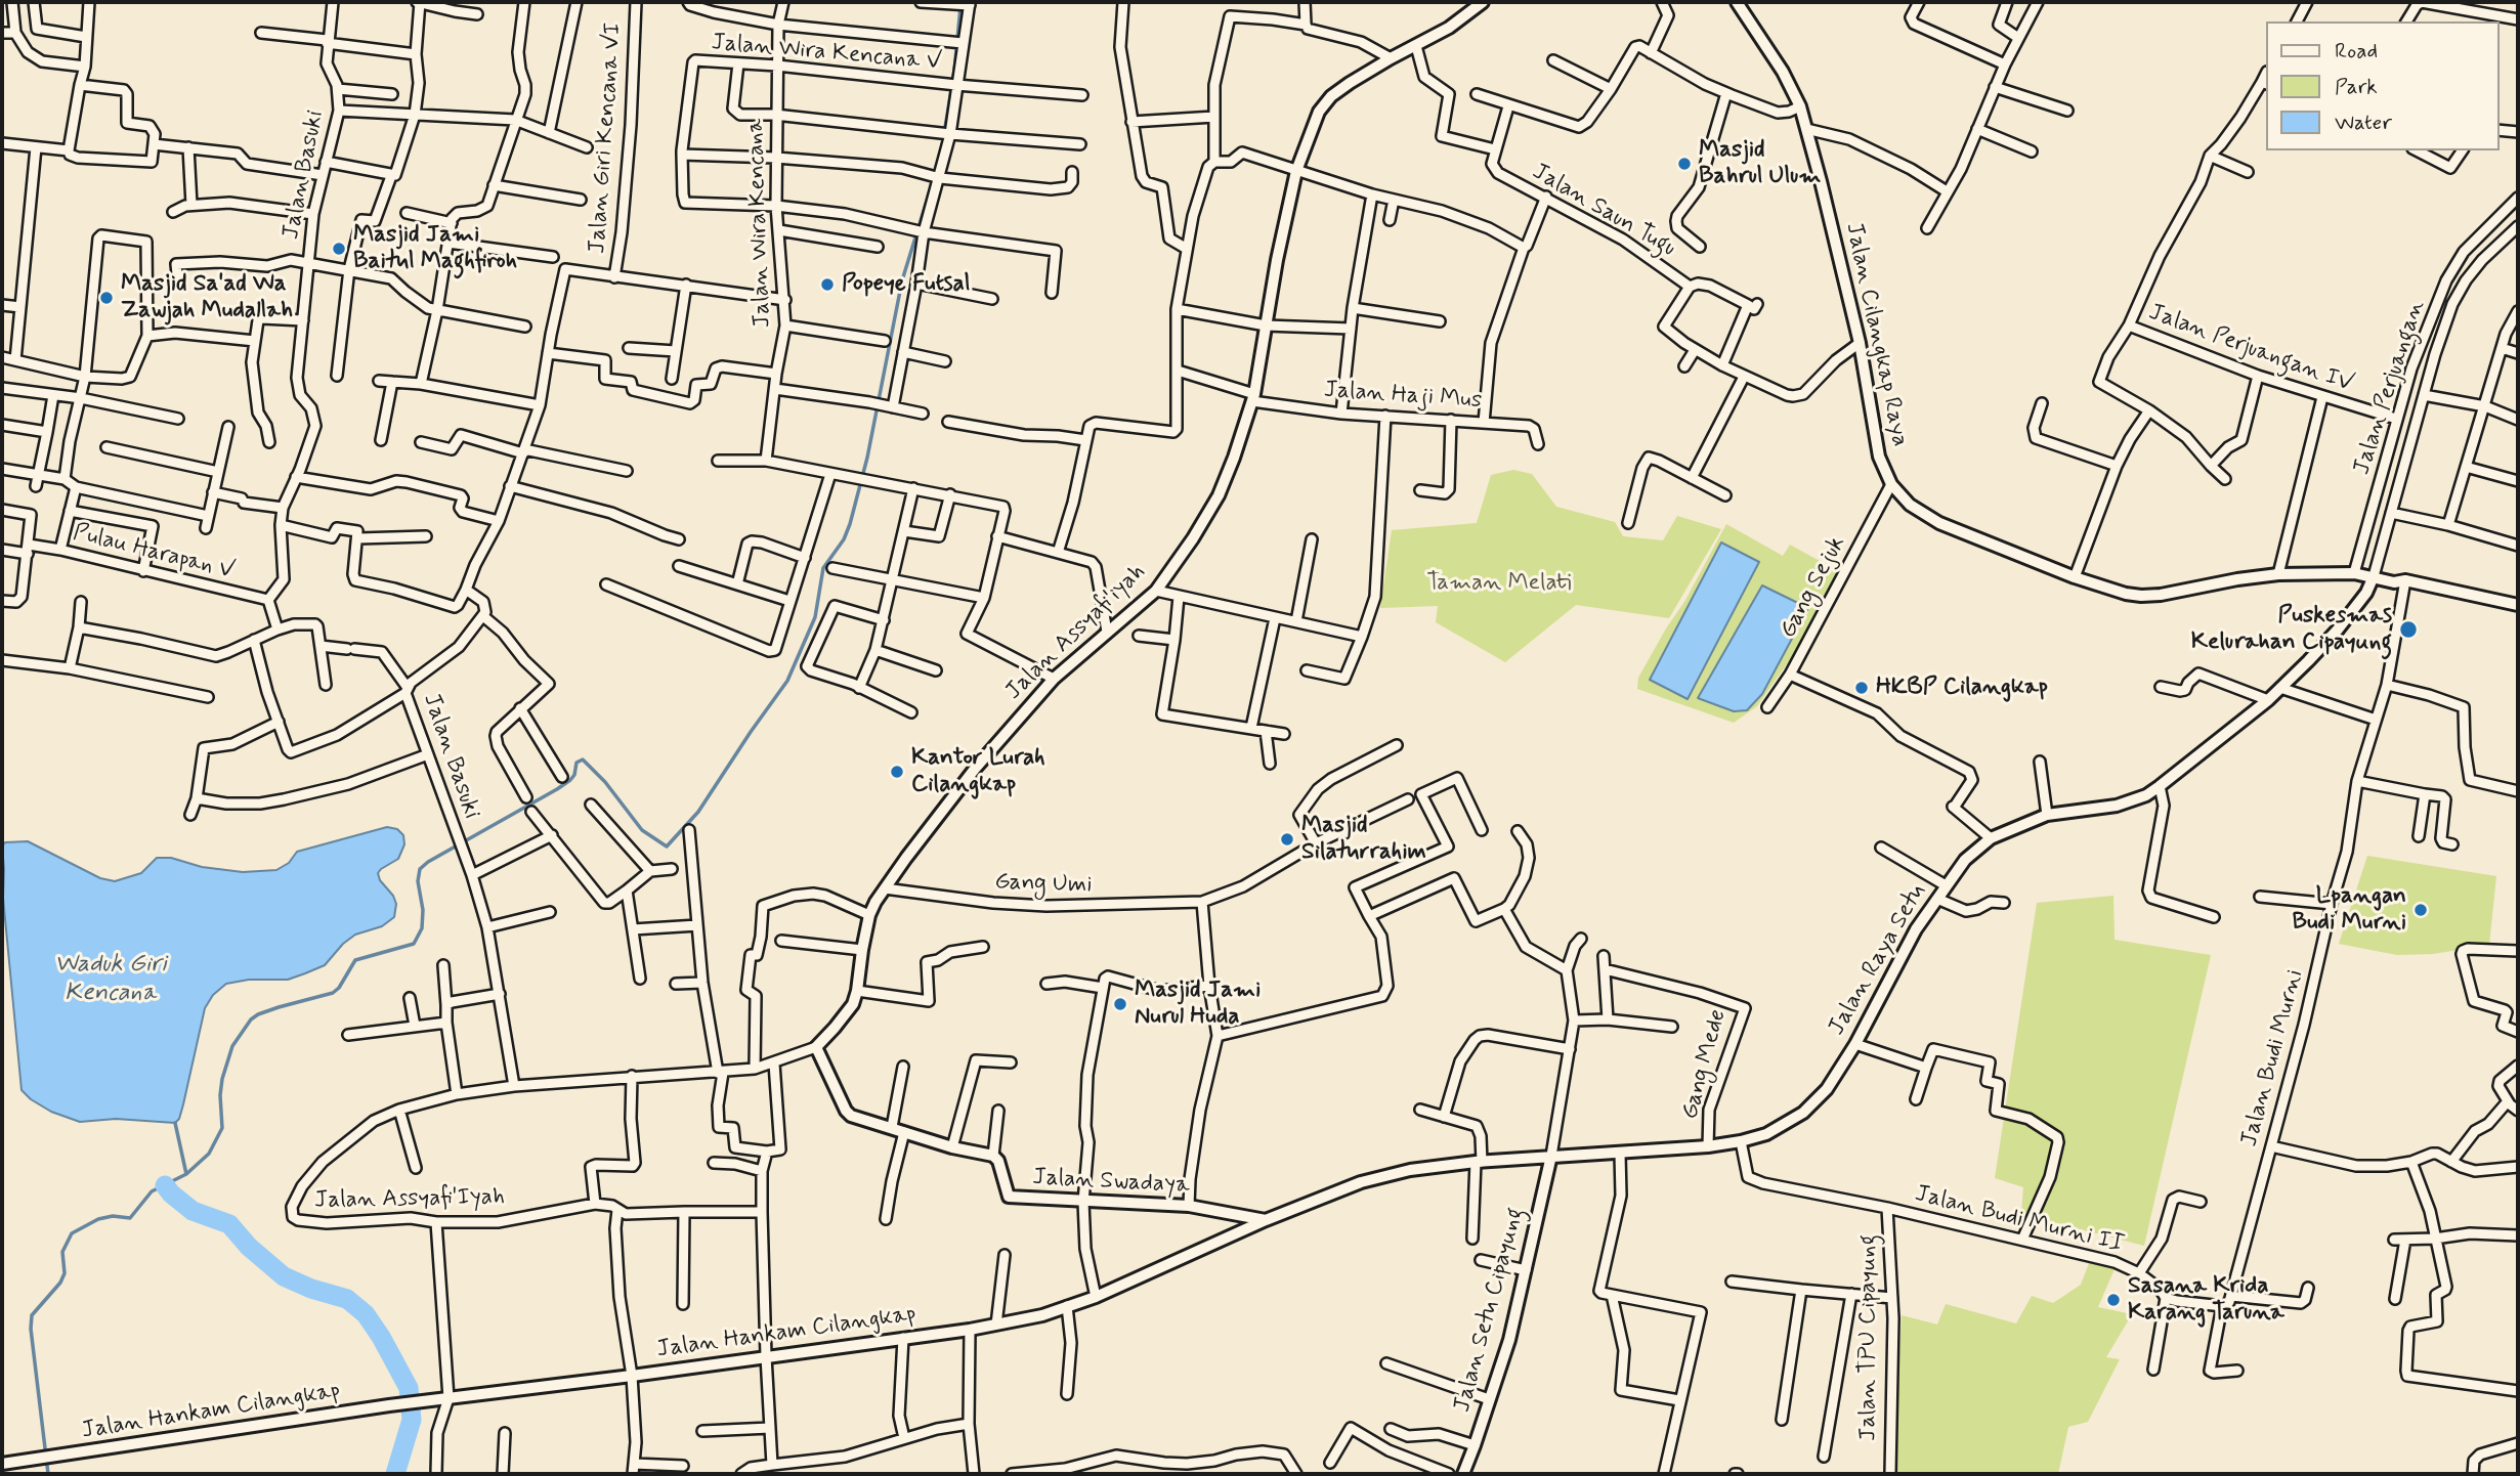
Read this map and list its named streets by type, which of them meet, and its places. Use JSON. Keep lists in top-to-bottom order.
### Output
{
  "streets": {
    "street": [
      "Jalan Wira Kencana V",
      "Jalan Giri Kencana VI",
      "Jalan Basuki",
      "Jalan Saun Tugu",
      "Jalan Wira Kencana",
      "Jalan Cilangkap Raya",
      "Jalan Perjuangan IV",
      "Jalan Perjuangan",
      "Jalan Haji Mus",
      "Pulau Harapan V",
      "Gang Sejuk",
      "Jalan Assyafi'iyah",
      "Gang Umi",
      "Jalan Raya Setu",
      "Jalan Budi Murni",
      "Gang Mede",
      "Jalan Swadaya",
      "Jalan Assyafi'Iyah",
      "Jalan Budi Murni II",
      "Jalan Setu Cipayung",
      "Jalan Hankam Cilangkap",
      "Jalan TPU Cipayung"
    ]
  },
  "crossings": [
    ["Jalan Wira Kencana V", "Jalan Wira Kencana"],
    ["Jalan Basuki", "Jalan Assyafi'Iyah"],
    ["Jalan Saun Tugu", "Jalan Cilangkap Raya"],
    ["Jalan Cilangkap Raya", "Jalan Perjuangan"],
    ["Jalan Cilangkap Raya", "Gang Sejuk"],
    ["Jalan Cilangkap Raya", "Jalan Raya Setu"],
    ["Jalan Cilangkap Raya", "Jalan Budi Murni"],
    ["Jalan Perjuangan IV", "Jalan Perjuangan"],
    ["Jalan Haji Mus", "Jalan Assyafi'iyah"],
    ["Jalan Assyafi'iyah", "Gang Umi"],
    ["Jalan Assyafi'iyah", "Jalan Assyafi'Iyah"],
    ["Jalan Raya Setu", "Gang Mede"],
    ["Jalan Raya Setu", "Jalan Setu Cipayung"],
    ["Jalan Raya Setu", "Jalan Hankam Cilangkap"],
    ["Jalan Raya Setu", "Jalan TPU Cipayung"],
    ["Jalan Swadaya", "Jalan Hankam Cilangkap"],
    ["Jalan Budi Murni II", "Jalan TPU Cipayung"],
    ["Jalan Setu Cipayung", "Jalan Hankam Cilangkap"]
  ],
  "water": ["Waduk Giri Kencana"],
  "parks": ["Taman Melati"],
  "places": [
    "Masjid Bahrul Ulum",
    "Masjid Jami Baitul Maghfiroh",
    "Popeye Futsal",
    "Masjid Sa'ad Wa Zawjah Mudallah",
    "Puskesmas Kelurahan Cipayung",
    "HKBP Cilangkap",
    "Kantor Lurah Cilangkap",
    "Masjid Silaturrahim",
    "Lpangan Budi Murni",
    "Masjid Jami Nurul Huda",
    "Sasana Krida Karang Taruna"
  ],
  "legend": ["Road", "Park", "Water"]
}
